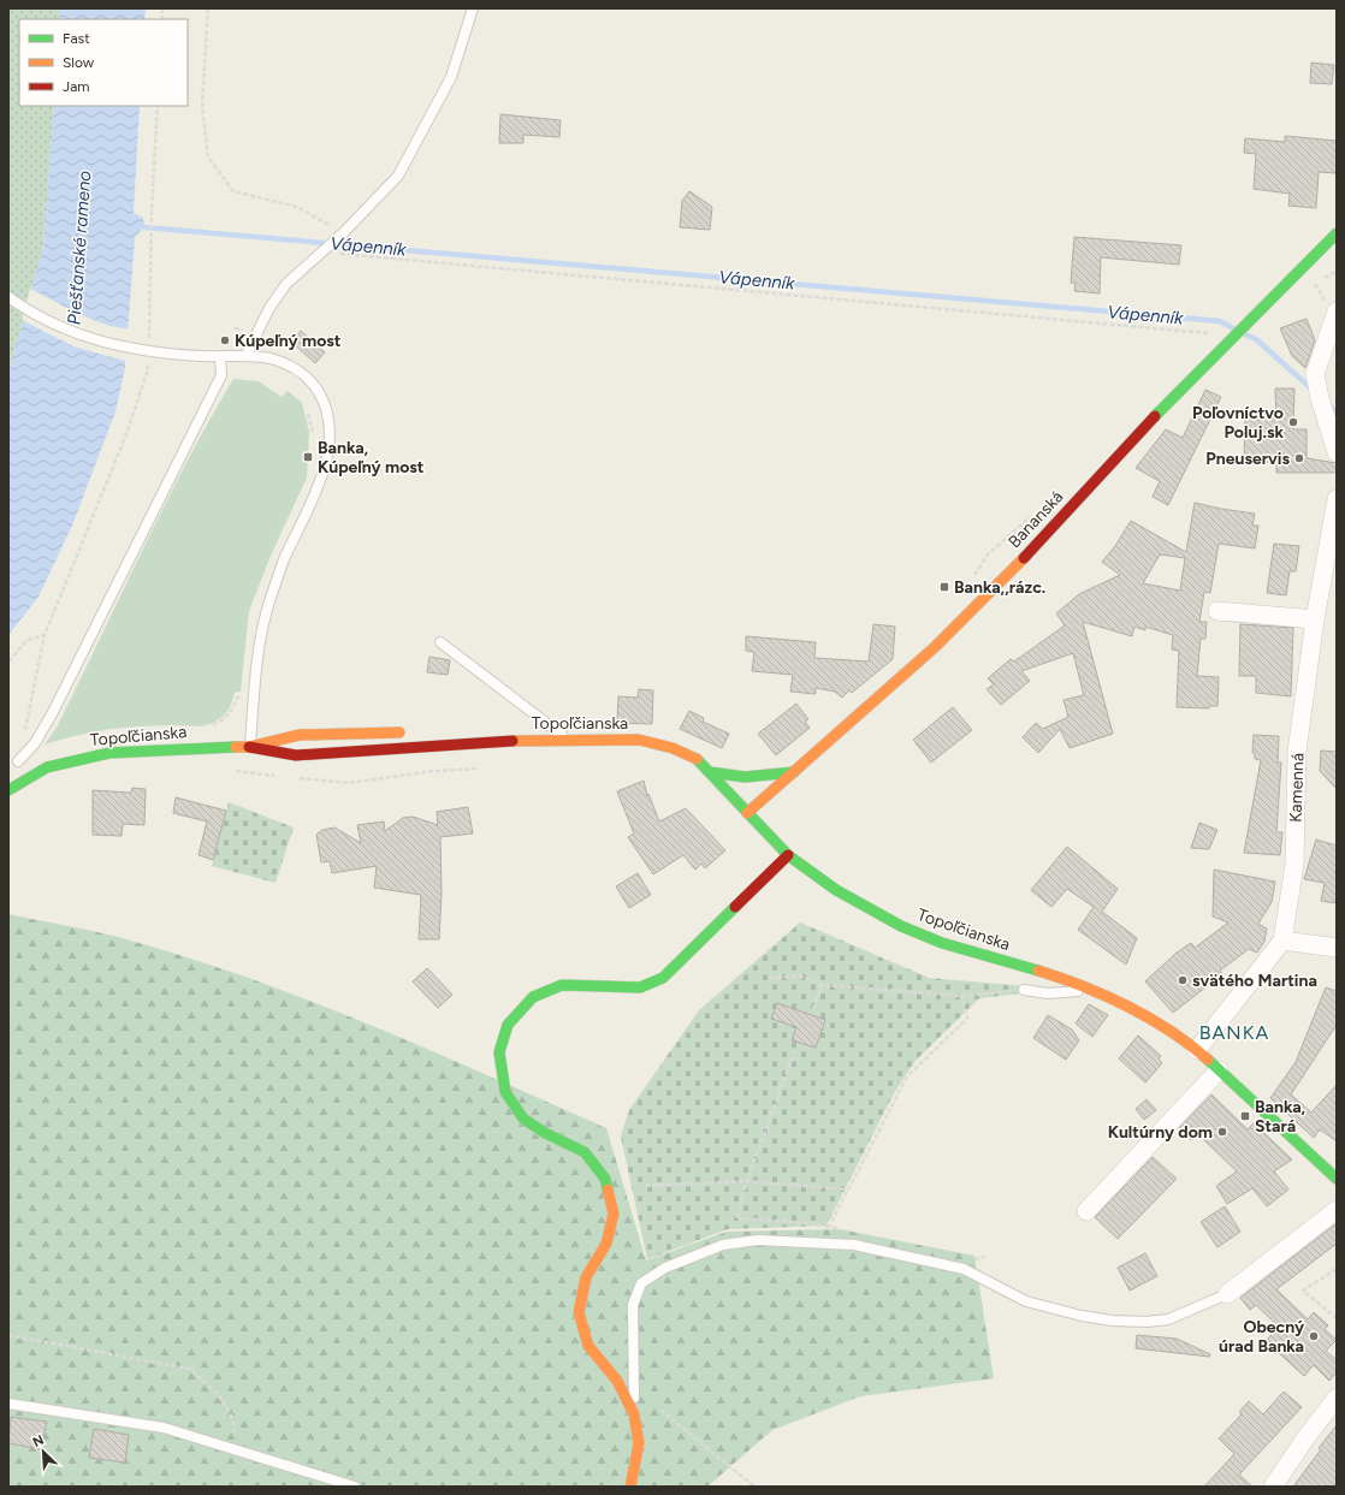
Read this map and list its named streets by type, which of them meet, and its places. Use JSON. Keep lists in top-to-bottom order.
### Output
{
  "streets": {
    "main road": ["Bananská", "Topoľčianska"],
    "street": ["Kamenná"]
  },
  "crossings": [
    ["Bananská", "Topoľčianska"],
    ["Topoľčianska", "Kamenná"]
  ],
  "districts": ["BANKA"],
  "water": ["Vápenník", "Piešťanské rameno"],
  "places": {
    "other": [
      "Kúpeľný most",
      "Poľovníctvo Poluj.sk",
      "Pneuservis",
      "svätého Martina",
      "Kultúrny dom",
      "Obecný úrad Banka"
    ],
    "transit": ["Banka, Kúpeľný most", "Banka,,rázc.", "Banka, Stará"]
  },
  "legend": ["Fast", "Slow", "Jam"],
  "north": "top left"
}
